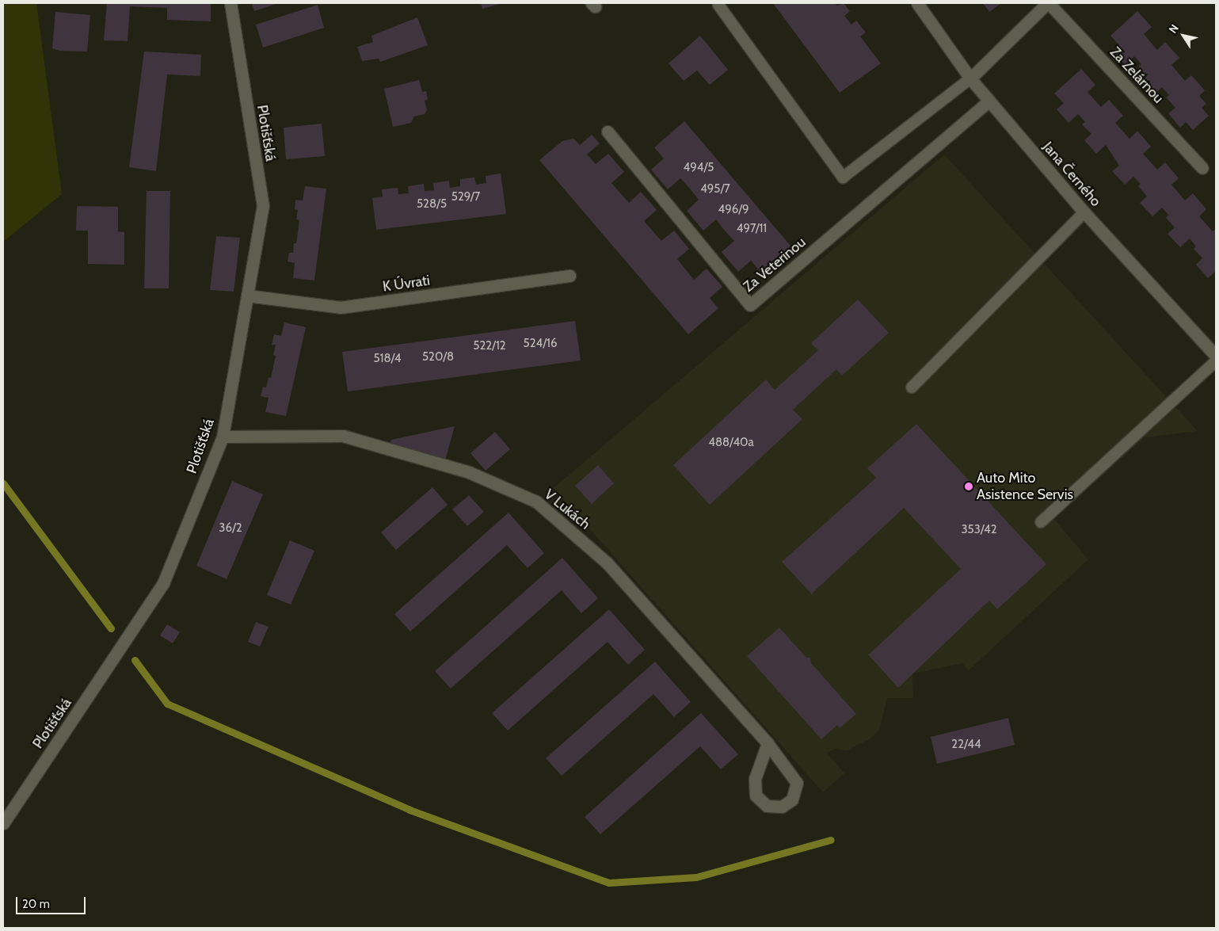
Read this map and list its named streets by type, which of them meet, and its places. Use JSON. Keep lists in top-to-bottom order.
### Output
{
  "streets": {
    "street": [
      "Za Zelárnou",
      "Plotišťská",
      "Jana Černého",
      "Za Veterinou",
      "K Úvrati",
      "V Lukách"
    ]
  },
  "crossings": [
    ["Za Zelárnou", "Jana Černého"],
    ["Plotišťská", "K Úvrati"],
    ["Plotišťská", "V Lukách"],
    ["Jana Černého", "Za Veterinou"]
  ],
  "places": ["Auto Mito Asistence Servis"],
  "house_numbers": [
    "494/5",
    "495/7",
    "529/7",
    "528/5",
    "496/9",
    "497/11",
    "524/16",
    "522/12",
    "520/8",
    "518/4",
    "488/40a",
    "36/2",
    "353/42",
    "22/44"
  ],
  "scale_bar": "20 m",
  "north": "top left"
}
